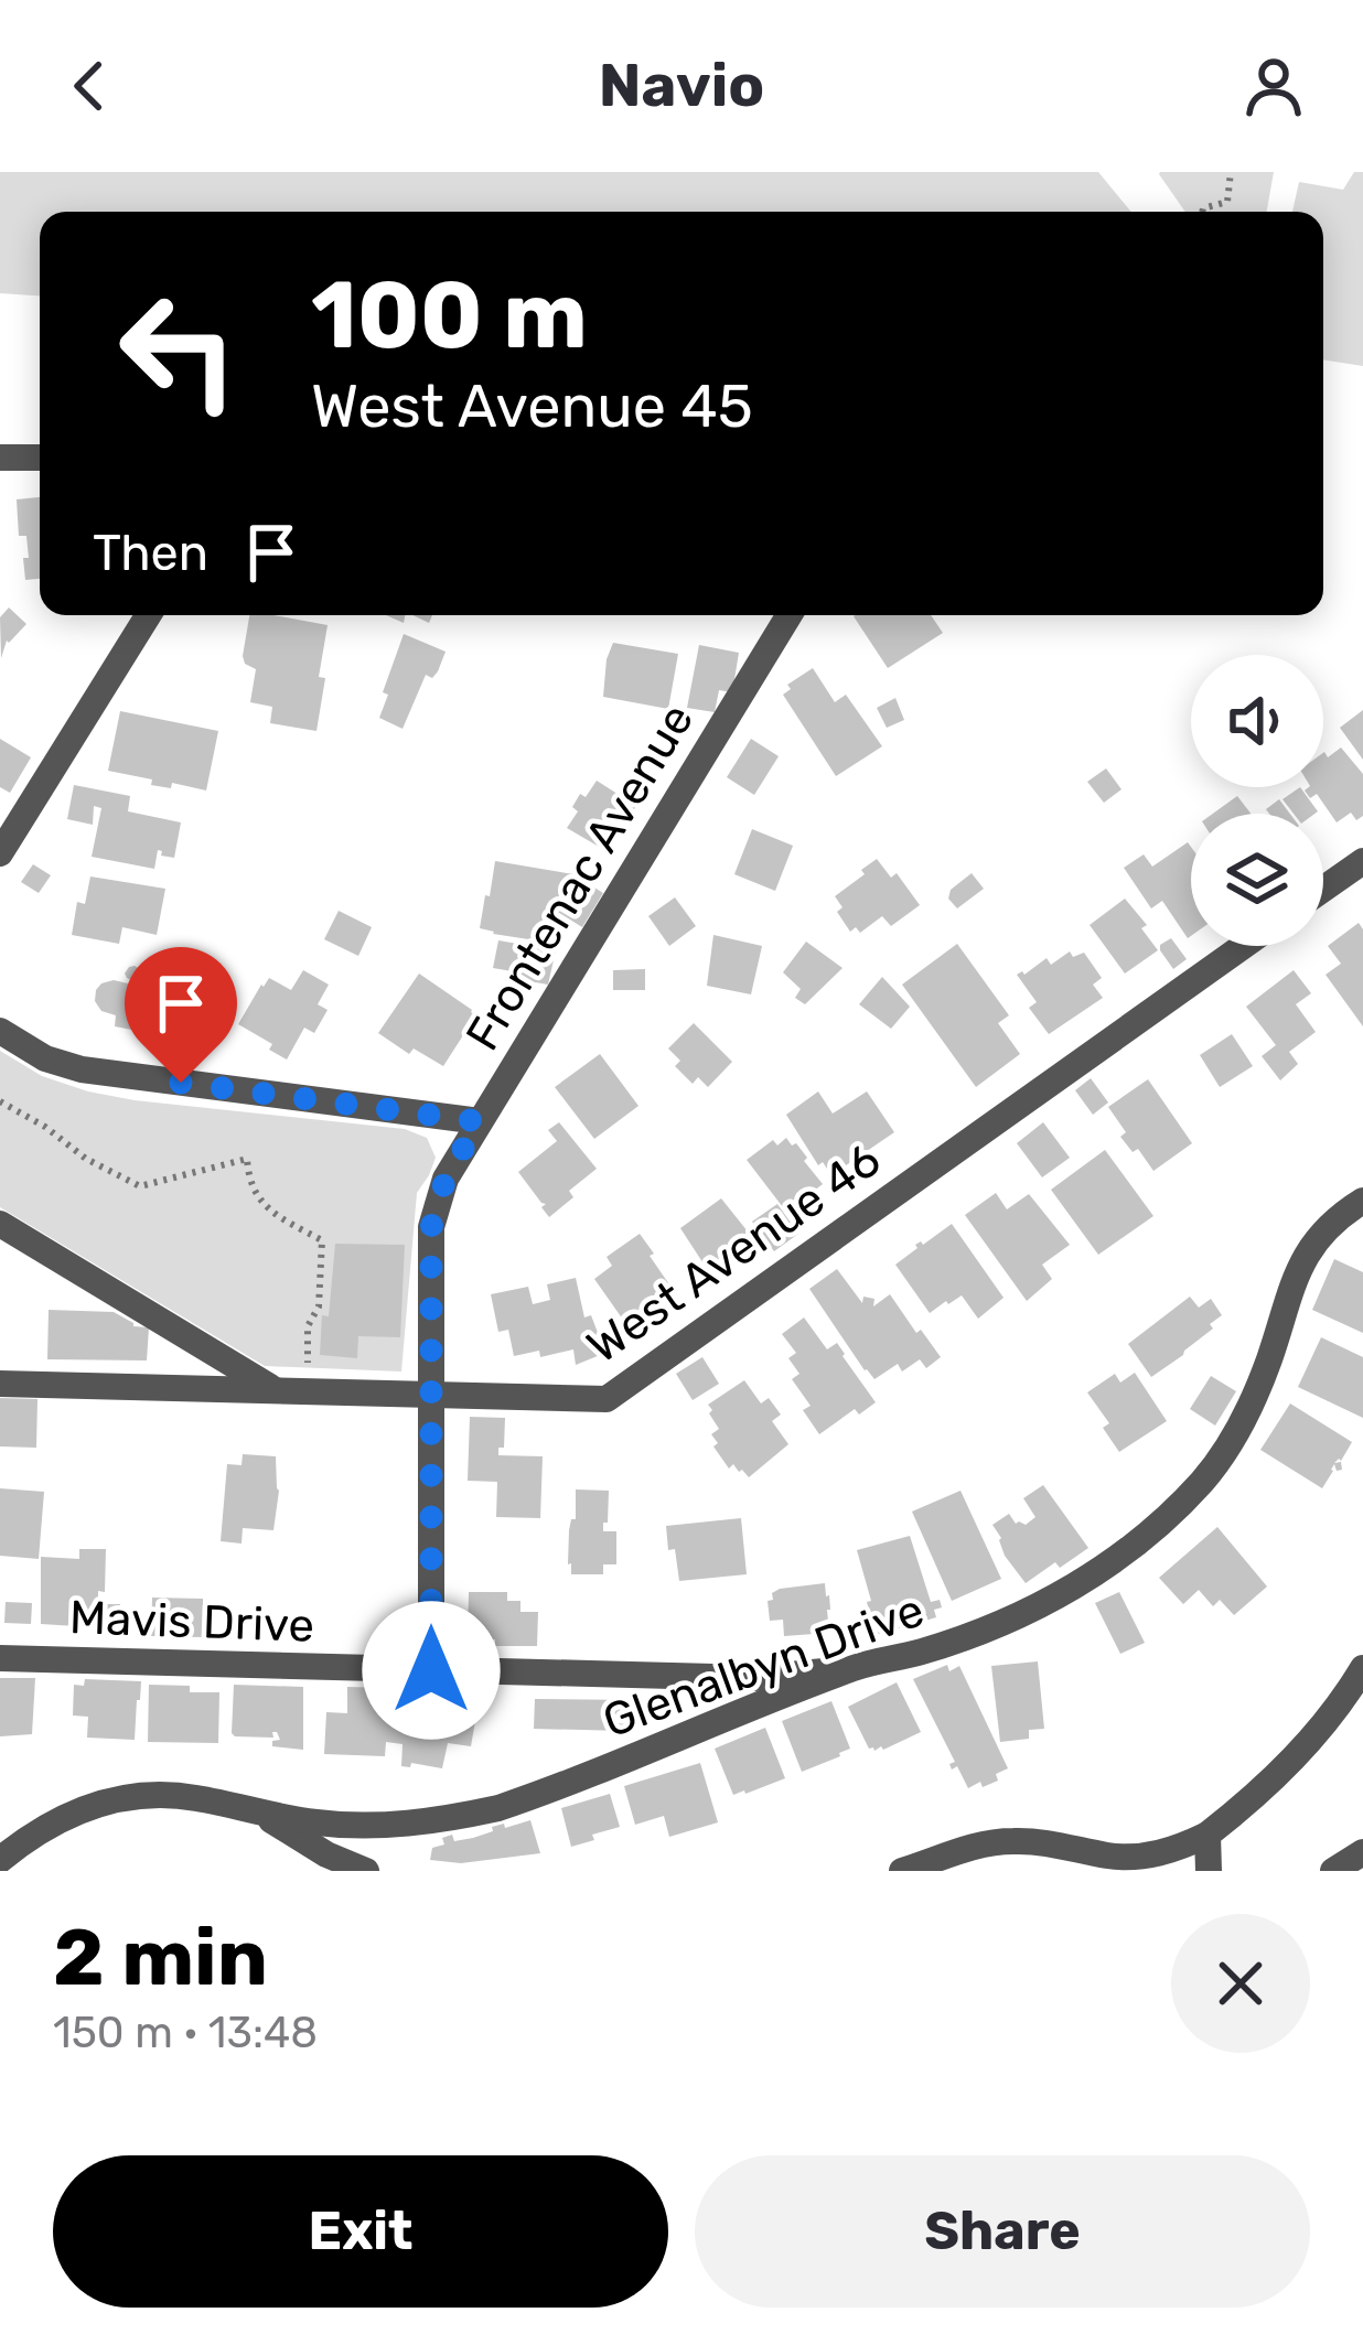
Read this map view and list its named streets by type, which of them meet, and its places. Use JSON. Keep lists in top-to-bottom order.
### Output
{
  "streets": {
    "street": [
      "Frontenac Avenue",
      "West Avenue 46",
      "Mavis Drive",
      "Glenalbyn Drive"
    ]
  },
  "crossings": [
    ["Frontenac Avenue", "West Avenue 46"],
    ["Frontenac Avenue", "Mavis Drive"],
    ["Mavis Drive", "Glenalbyn Drive"]
  ],
  "page": {
    "header": "Navio",
    "turn": ["100 m", "West Avenue 45"],
    "then": "Then",
    "heading": ["2 min", "150 m · 13:48"],
    "buttons": ["Exit", "Share"]
  }
}
